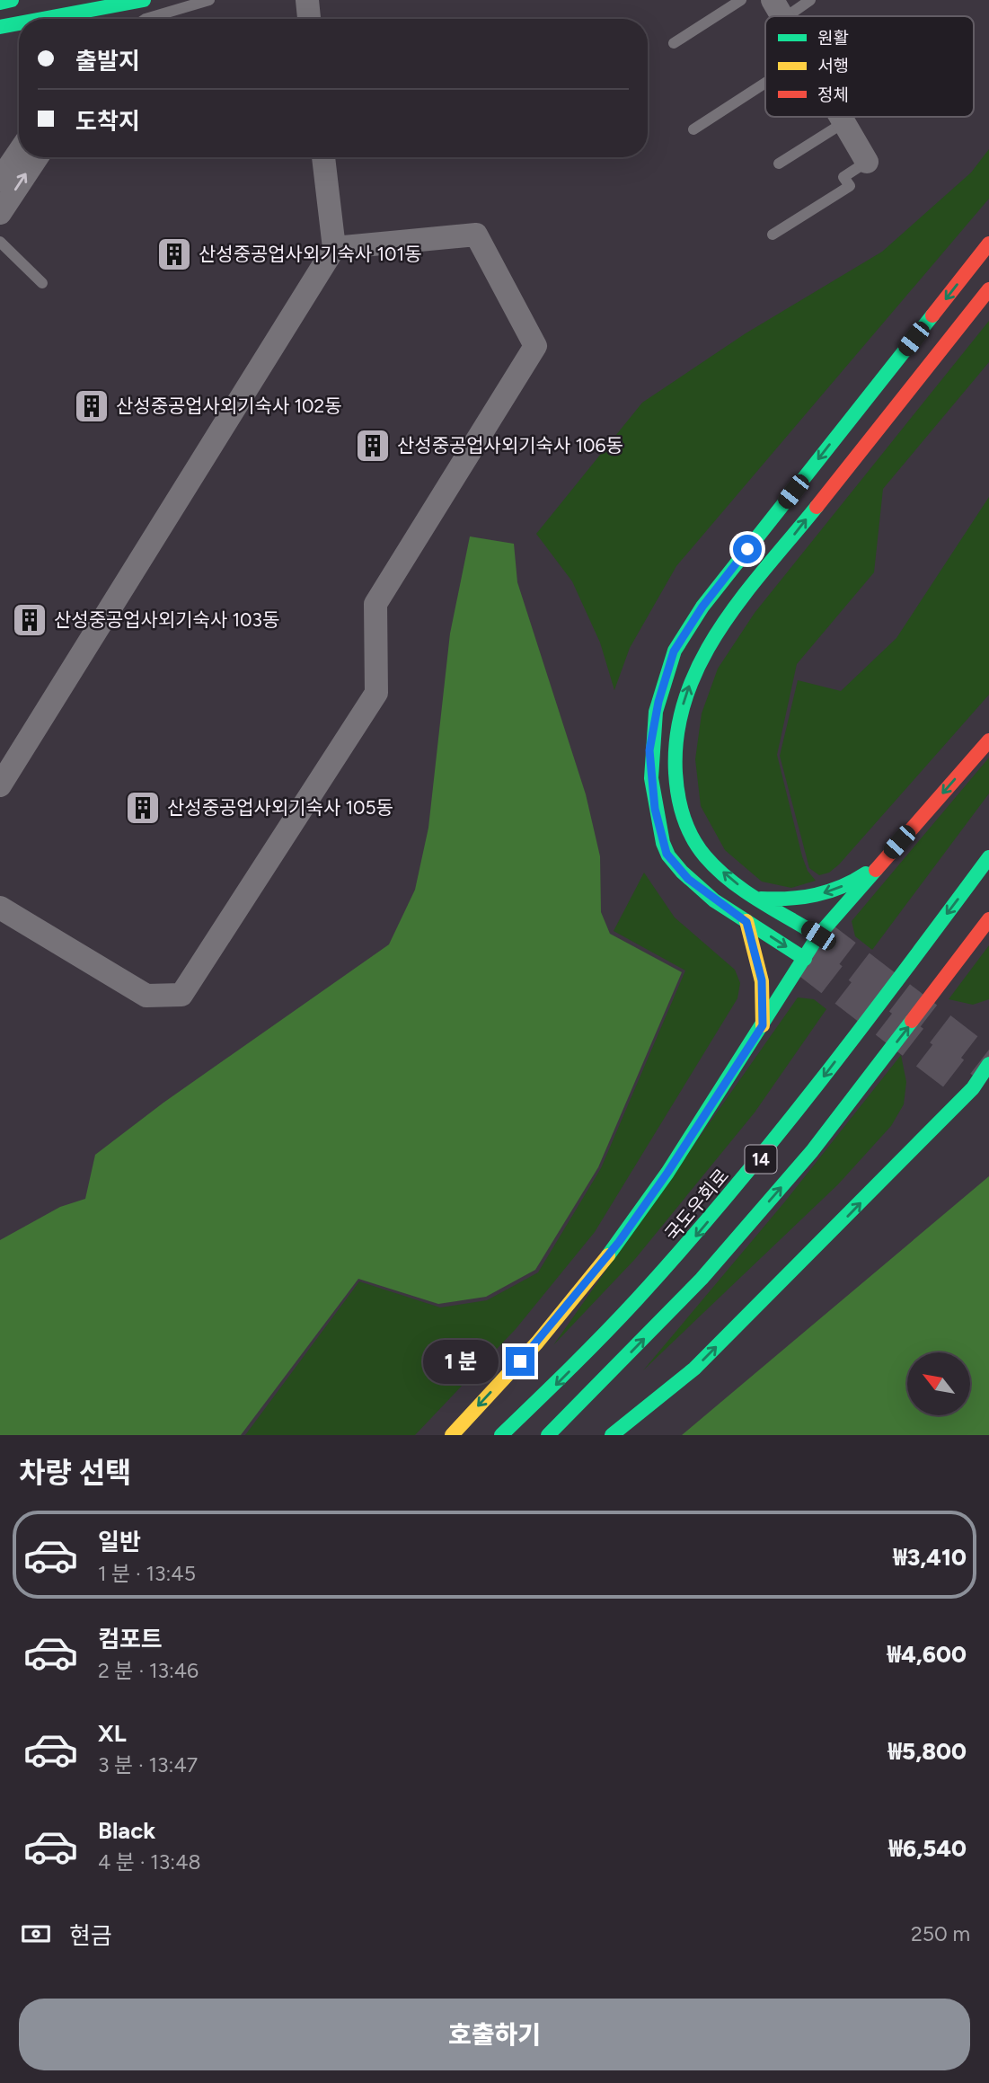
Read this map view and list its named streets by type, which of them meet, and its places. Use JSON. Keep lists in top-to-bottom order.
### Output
{
  "streets": {
    "main road": ["14", "국도우회로"]
  },
  "places": {
    "building": [
      "산성중공업사외기숙사 101동",
      "산성중공업사외기숙사 102동",
      "산성중공업사외기숙사 106동",
      "산성중공업사외기숙사 103동",
      "산성중공업사외기숙사 105동"
    ]
  },
  "legend": ["원활", "서행", "정체"],
  "north": "top left",
  "page": {
    "banner": ["출발지", "도착지"],
    "bubble": "1 분",
    "heading": "차량 선택",
    "list": [
      {
        "name": "일반",
        "note": "1 분 · 13:45",
        "value": "₩3,410"
      },
      {
        "name": "컴포트",
        "note": "2 분 · 13:46",
        "value": "₩4,600"
      },
      {
        "name": "XL",
        "note": "3 분 · 13:47",
        "value": "₩5,800"
      },
      {
        "name": "Black",
        "note": "4 분 · 13:48",
        "value": "₩6,540"
      }
    ],
    "pay": ["현금", "250 m"],
    "buttons": "호출하기"
  }
}
